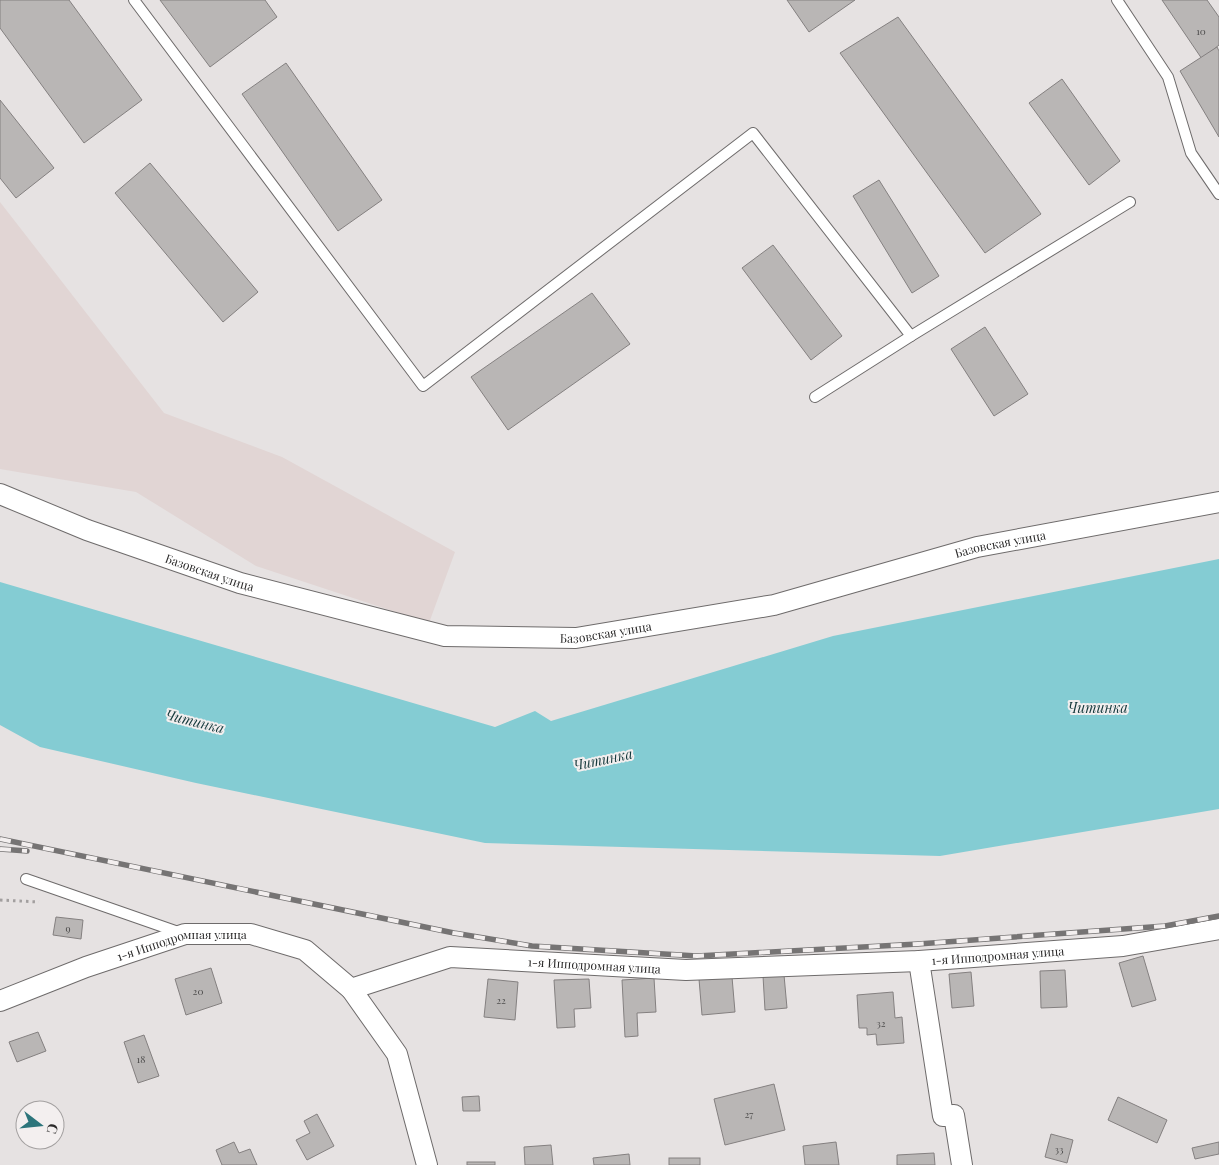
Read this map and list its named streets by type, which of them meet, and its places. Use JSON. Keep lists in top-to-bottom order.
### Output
{
  "streets": {
    "street": ["Базовская улица", "1-я Ипподромная улица"]
  },
  "water": ["Читинка"],
  "house_numbers": [
    "10",
    "9",
    "20",
    "22",
    "32",
    "18",
    "27",
    "33"
  ],
  "north": "right"
}
